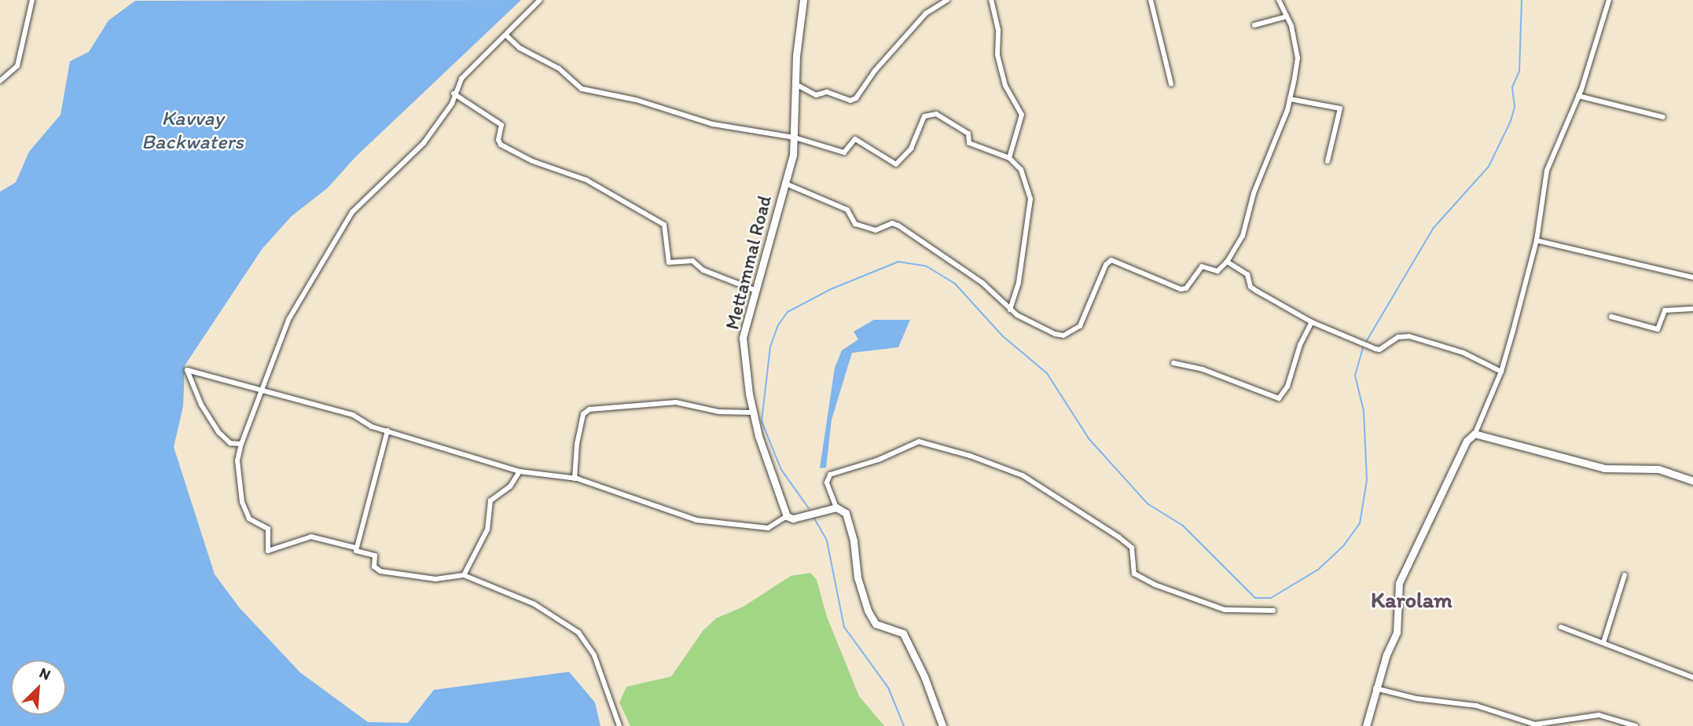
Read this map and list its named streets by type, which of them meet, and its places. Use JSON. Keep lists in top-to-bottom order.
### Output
{
  "streets": {
    "main road": ["Mettammal Road"]
  },
  "districts": ["Karolam"],
  "water": ["Kavvay Backwaters"],
  "north": "top right"
}
